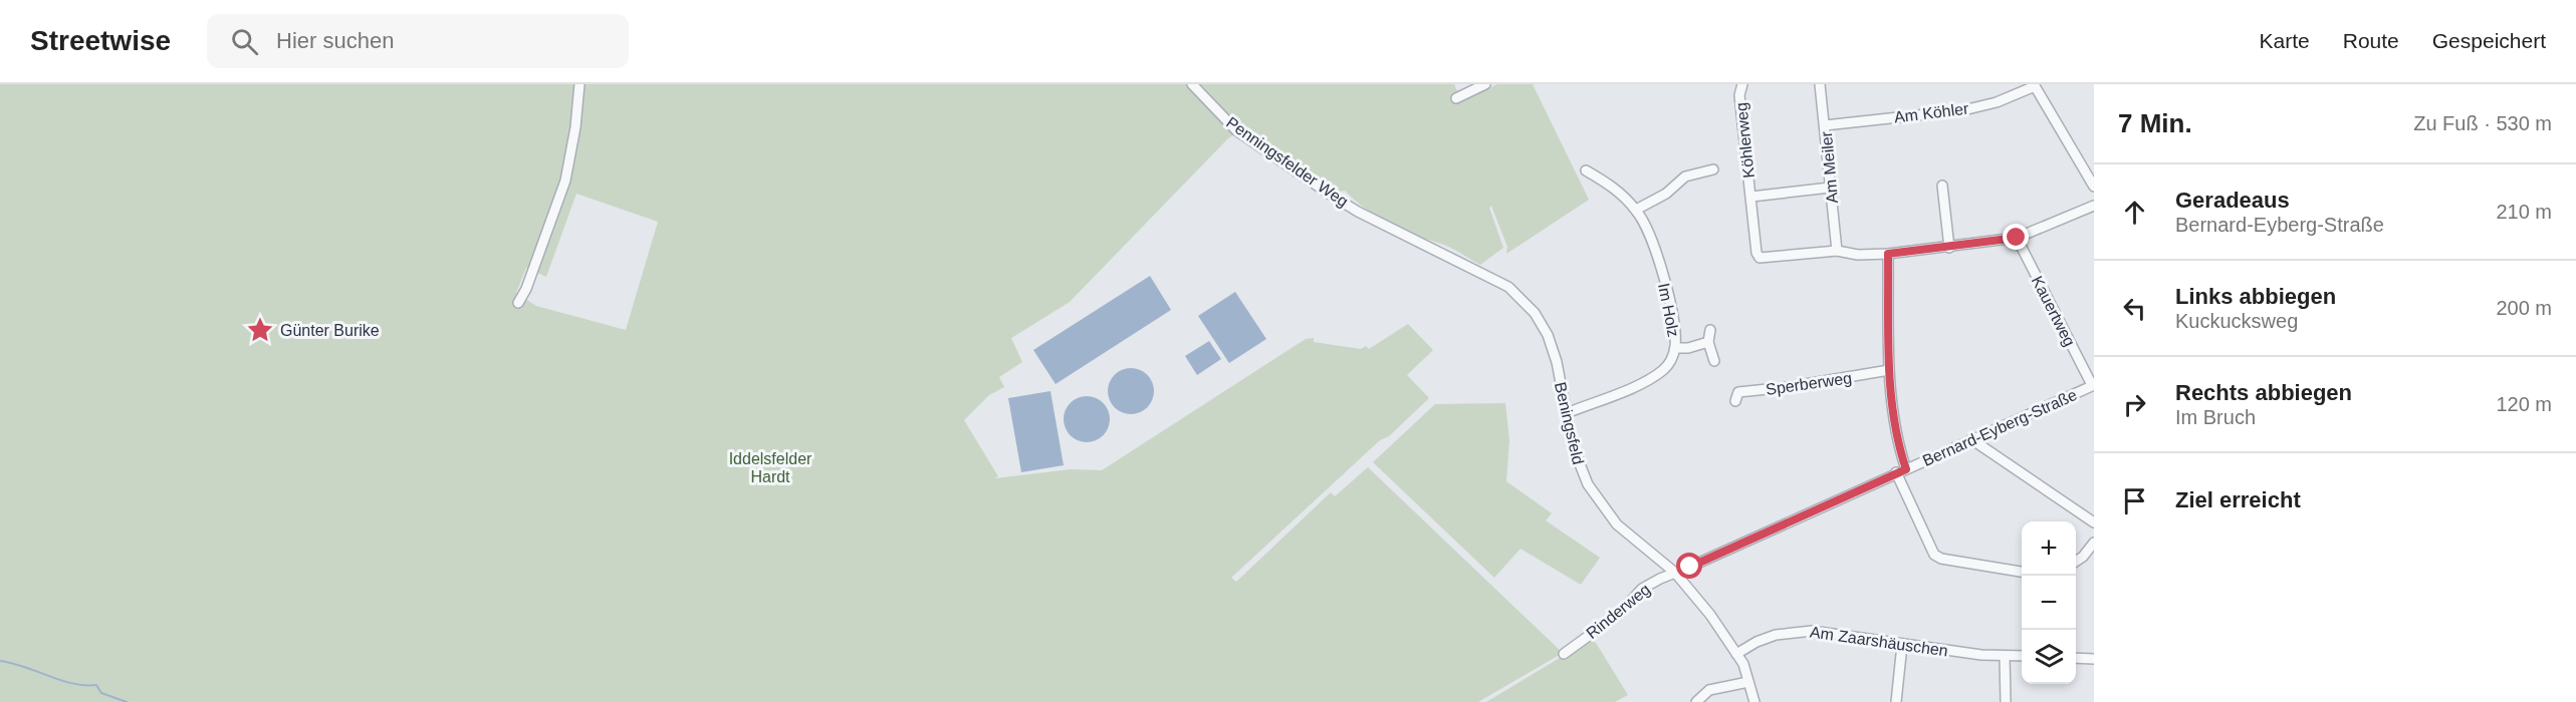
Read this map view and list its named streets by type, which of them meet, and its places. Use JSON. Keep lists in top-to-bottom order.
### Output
{
  "streets": {
    "street": [
      "Am Köhler",
      "Köhlerweg",
      "Penningsfelder Weg",
      "Am Meiler",
      "Im Holz",
      "Kauertweg",
      "Sperberweg",
      "Beningsfeld",
      "Bernard-Eyberg-Straße",
      "Rinderweg",
      "Am Zaarshäuschen"
    ]
  },
  "crossings": [
    ["Am Köhler", "Am Meiler"],
    ["Köhlerweg", "Am Meiler"],
    ["Penningsfelder Weg", "Beningsfeld"],
    ["Im Holz", "Beningsfeld"],
    ["Kauertweg", "Bernard-Eyberg-Straße"],
    ["Beningsfeld", "Bernard-Eyberg-Straße"],
    ["Beningsfeld", "Rinderweg"],
    ["Beningsfeld", "Am Zaarshäuschen"],
    ["Bernard-Eyberg-Straße", "Rinderweg"]
  ],
  "parks": ["Iddelsfelder Hardt"],
  "places": {
    "place": ["Günter Burike"]
  },
  "page": {
    "header": "Streetwise",
    "search": "Hier suchen",
    "nav": ["Karte", "Route", "Gespeichert"],
    "heading": ["7 Min.", "Zu Fuß · 530 m"],
    "list": [
      ["Geradeaus", "Bernard-Eyberg-Straße", "210 m"],
      ["Links abbiegen", "Kuckucksweg", "200 m"],
      ["Rechts abbiegen", "Im Bruch", "120 m"],
      "Ziel erreicht"
    ],
    "map_buttons": ["+", "−"]
  }
}
